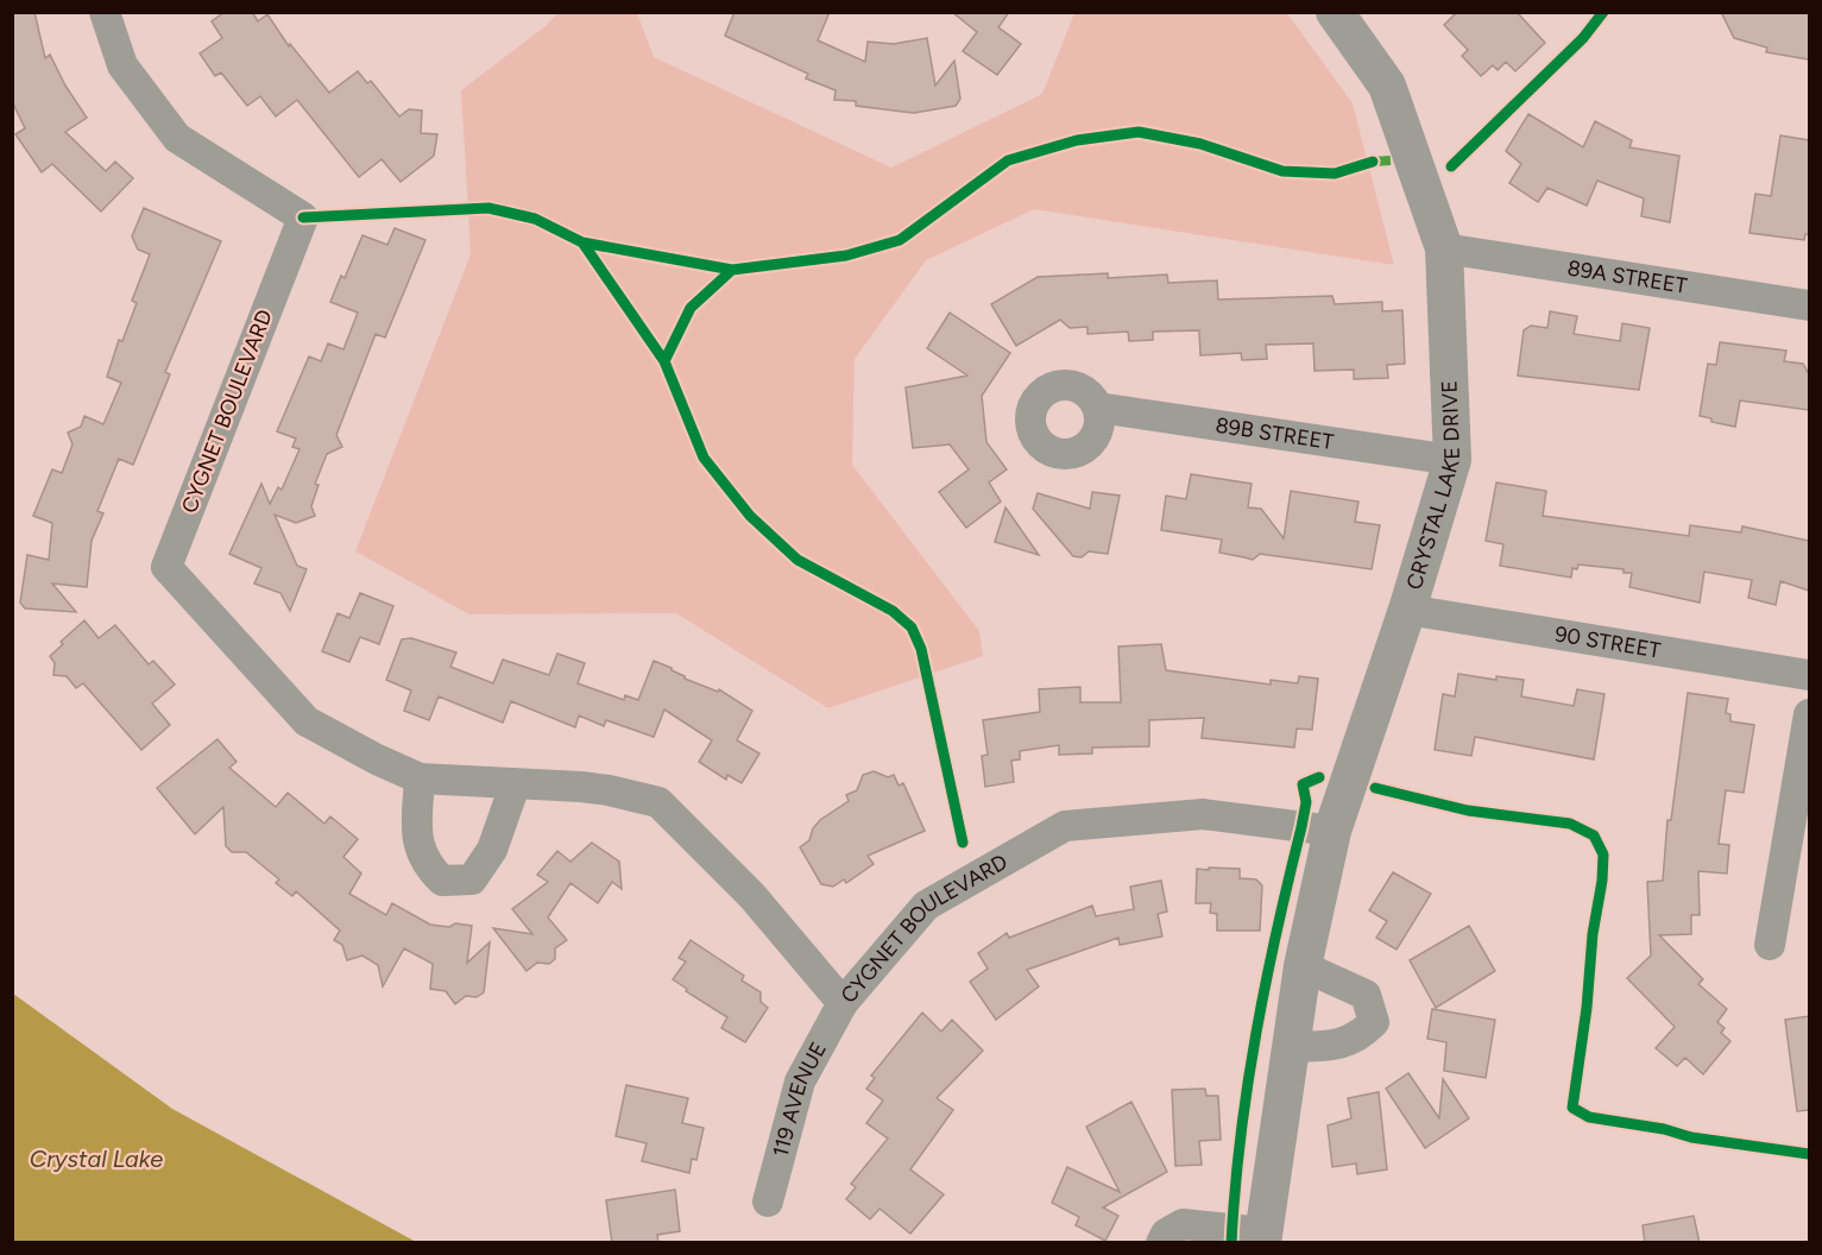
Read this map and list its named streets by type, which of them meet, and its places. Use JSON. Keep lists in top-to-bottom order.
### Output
{
  "streets": {
    "street": [
      "89A STREET",
      "CYGNET BOULEVARD",
      "89B STREET",
      "CRYSTAL LAKE DRIVE",
      "90 STREET",
      "119 AVENUE"
    ]
  },
  "crossings": [
    ["89A STREET", "CRYSTAL LAKE DRIVE"],
    ["CYGNET BOULEVARD", "CRYSTAL LAKE DRIVE"],
    ["CYGNET BOULEVARD", "119 AVENUE"],
    ["89B STREET", "CRYSTAL LAKE DRIVE"],
    ["CRYSTAL LAKE DRIVE", "90 STREET"]
  ],
  "water": ["Crystal Lake"]
}
